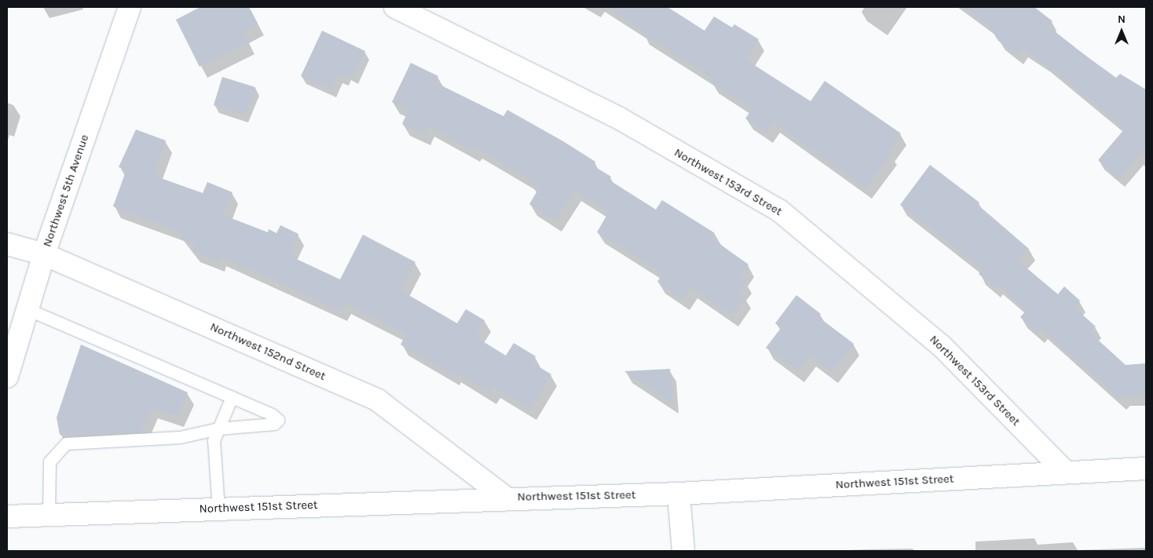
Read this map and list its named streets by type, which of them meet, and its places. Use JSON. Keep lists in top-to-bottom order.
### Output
{
  "streets": {
    "street": [
      "Northwest 153rd Street",
      "Northwest 5th Avenue",
      "Northwest 152nd Street",
      "Northwest 151st Street"
    ]
  },
  "crossings": [
    ["Northwest 153rd Street", "Northwest 151st Street"],
    ["Northwest 5th Avenue", "Northwest 152nd Street"],
    ["Northwest 152nd Street", "Northwest 151st Street"]
  ],
  "north": "top"
}
